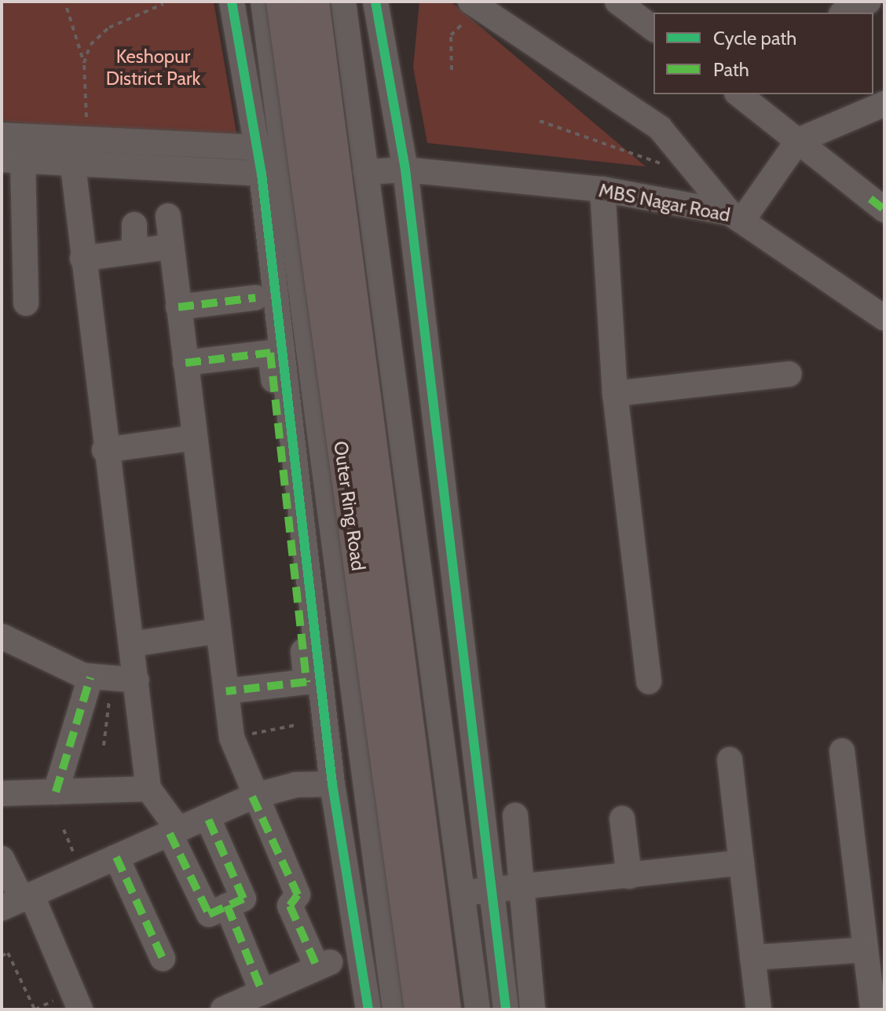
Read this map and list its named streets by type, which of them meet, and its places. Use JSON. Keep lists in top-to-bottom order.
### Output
{
  "streets": {
    "main road": ["Outer Ring Road"],
    "street": ["MBS Nagar Road"]
  },
  "parks": ["Keshopur District Park"],
  "legend": ["Cycle path", "Path"]
}
